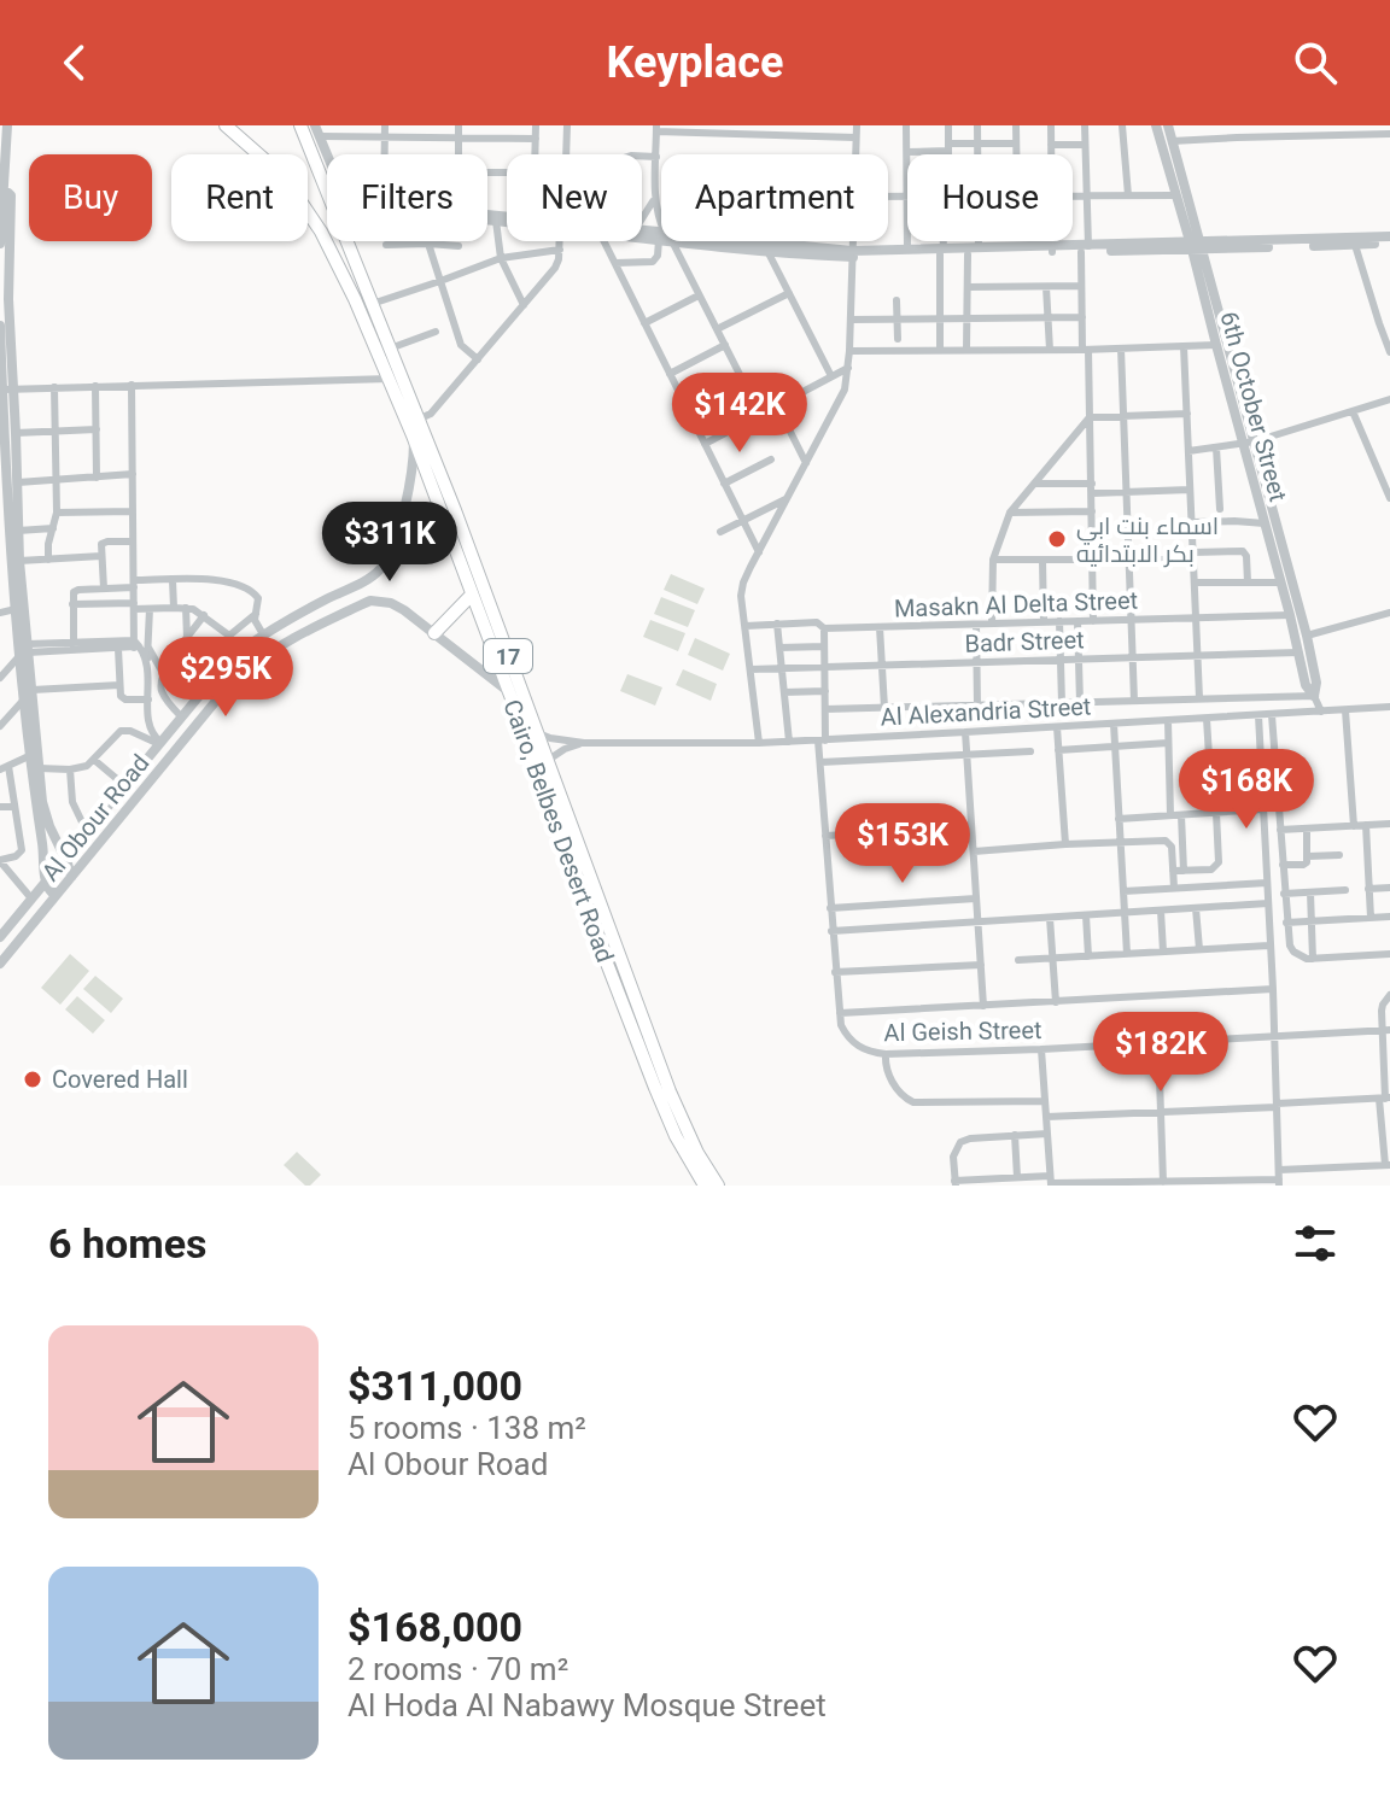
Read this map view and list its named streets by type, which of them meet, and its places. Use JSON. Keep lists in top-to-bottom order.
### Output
{
  "streets": {
    "highway": ["17", "Cairo, Belbes Desert Road"],
    "street": [
      "6th October Street",
      "Masakn Al Delta Street",
      "Badr Street",
      "Al Alexandria Street",
      "Al Obour Road",
      "Al Geish Street"
    ]
  },
  "crossings": [
    ["6th October Street", "Masakn Al Delta Street"],
    ["6th October Street", "Badr Street"],
    ["6th October Street", "Al Alexandria Street"],
    ["Masakn Al Delta Street", "Al Geish Street"],
    ["Badr Street", "Al Geish Street"],
    ["Al Alexandria Street", "Cairo, Belbes Desert Road"],
    ["Al Alexandria Street", "Al Geish Street"],
    ["Al Obour Road", "Cairo, Belbes Desert Road"]
  ],
  "places": ["اسماء بنت ابي بكر الابتدائيه", "Covered Hall"],
  "page": {
    "header": "Keyplace",
    "chip": [
      "Buy",
      "Rent",
      "Filters",
      "New",
      "Apartment",
      "House"
    ],
    "price": [
      "$142K",
      "$311K",
      "$295K",
      "$168K",
      "$153K",
      "$182K"
    ],
    "heading": "6 homes",
    "list": [
      {
        "name": "$311,000",
        "note": "5 rooms · 138 m² · Al Obour Road"
      },
      {
        "name": "$168,000",
        "note": "2 rooms · 70 m² · Al Hoda Al Nabawy Mosque Street"
      }
    ]
  }
}
